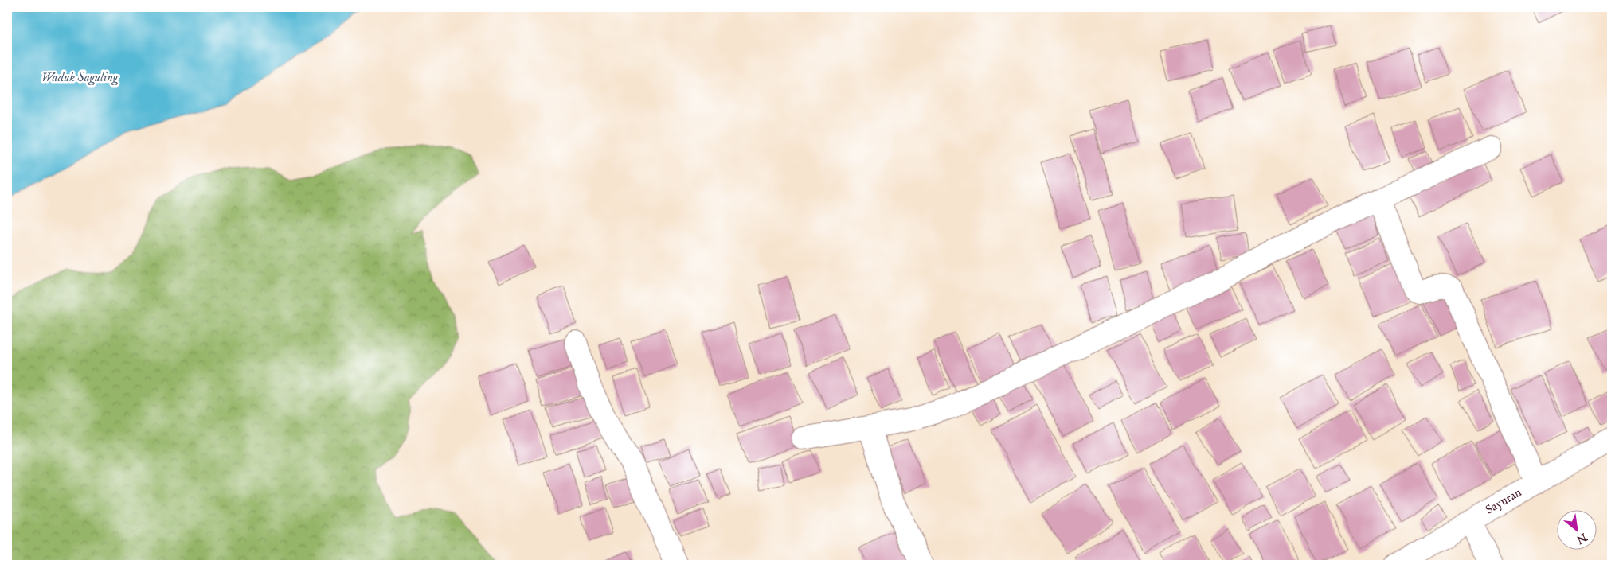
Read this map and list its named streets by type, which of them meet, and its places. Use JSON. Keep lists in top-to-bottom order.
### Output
{
  "streets": {
    "street": ["Sayuran"]
  },
  "water": ["Waduk Saguling"],
  "north": "bottom right"
}
